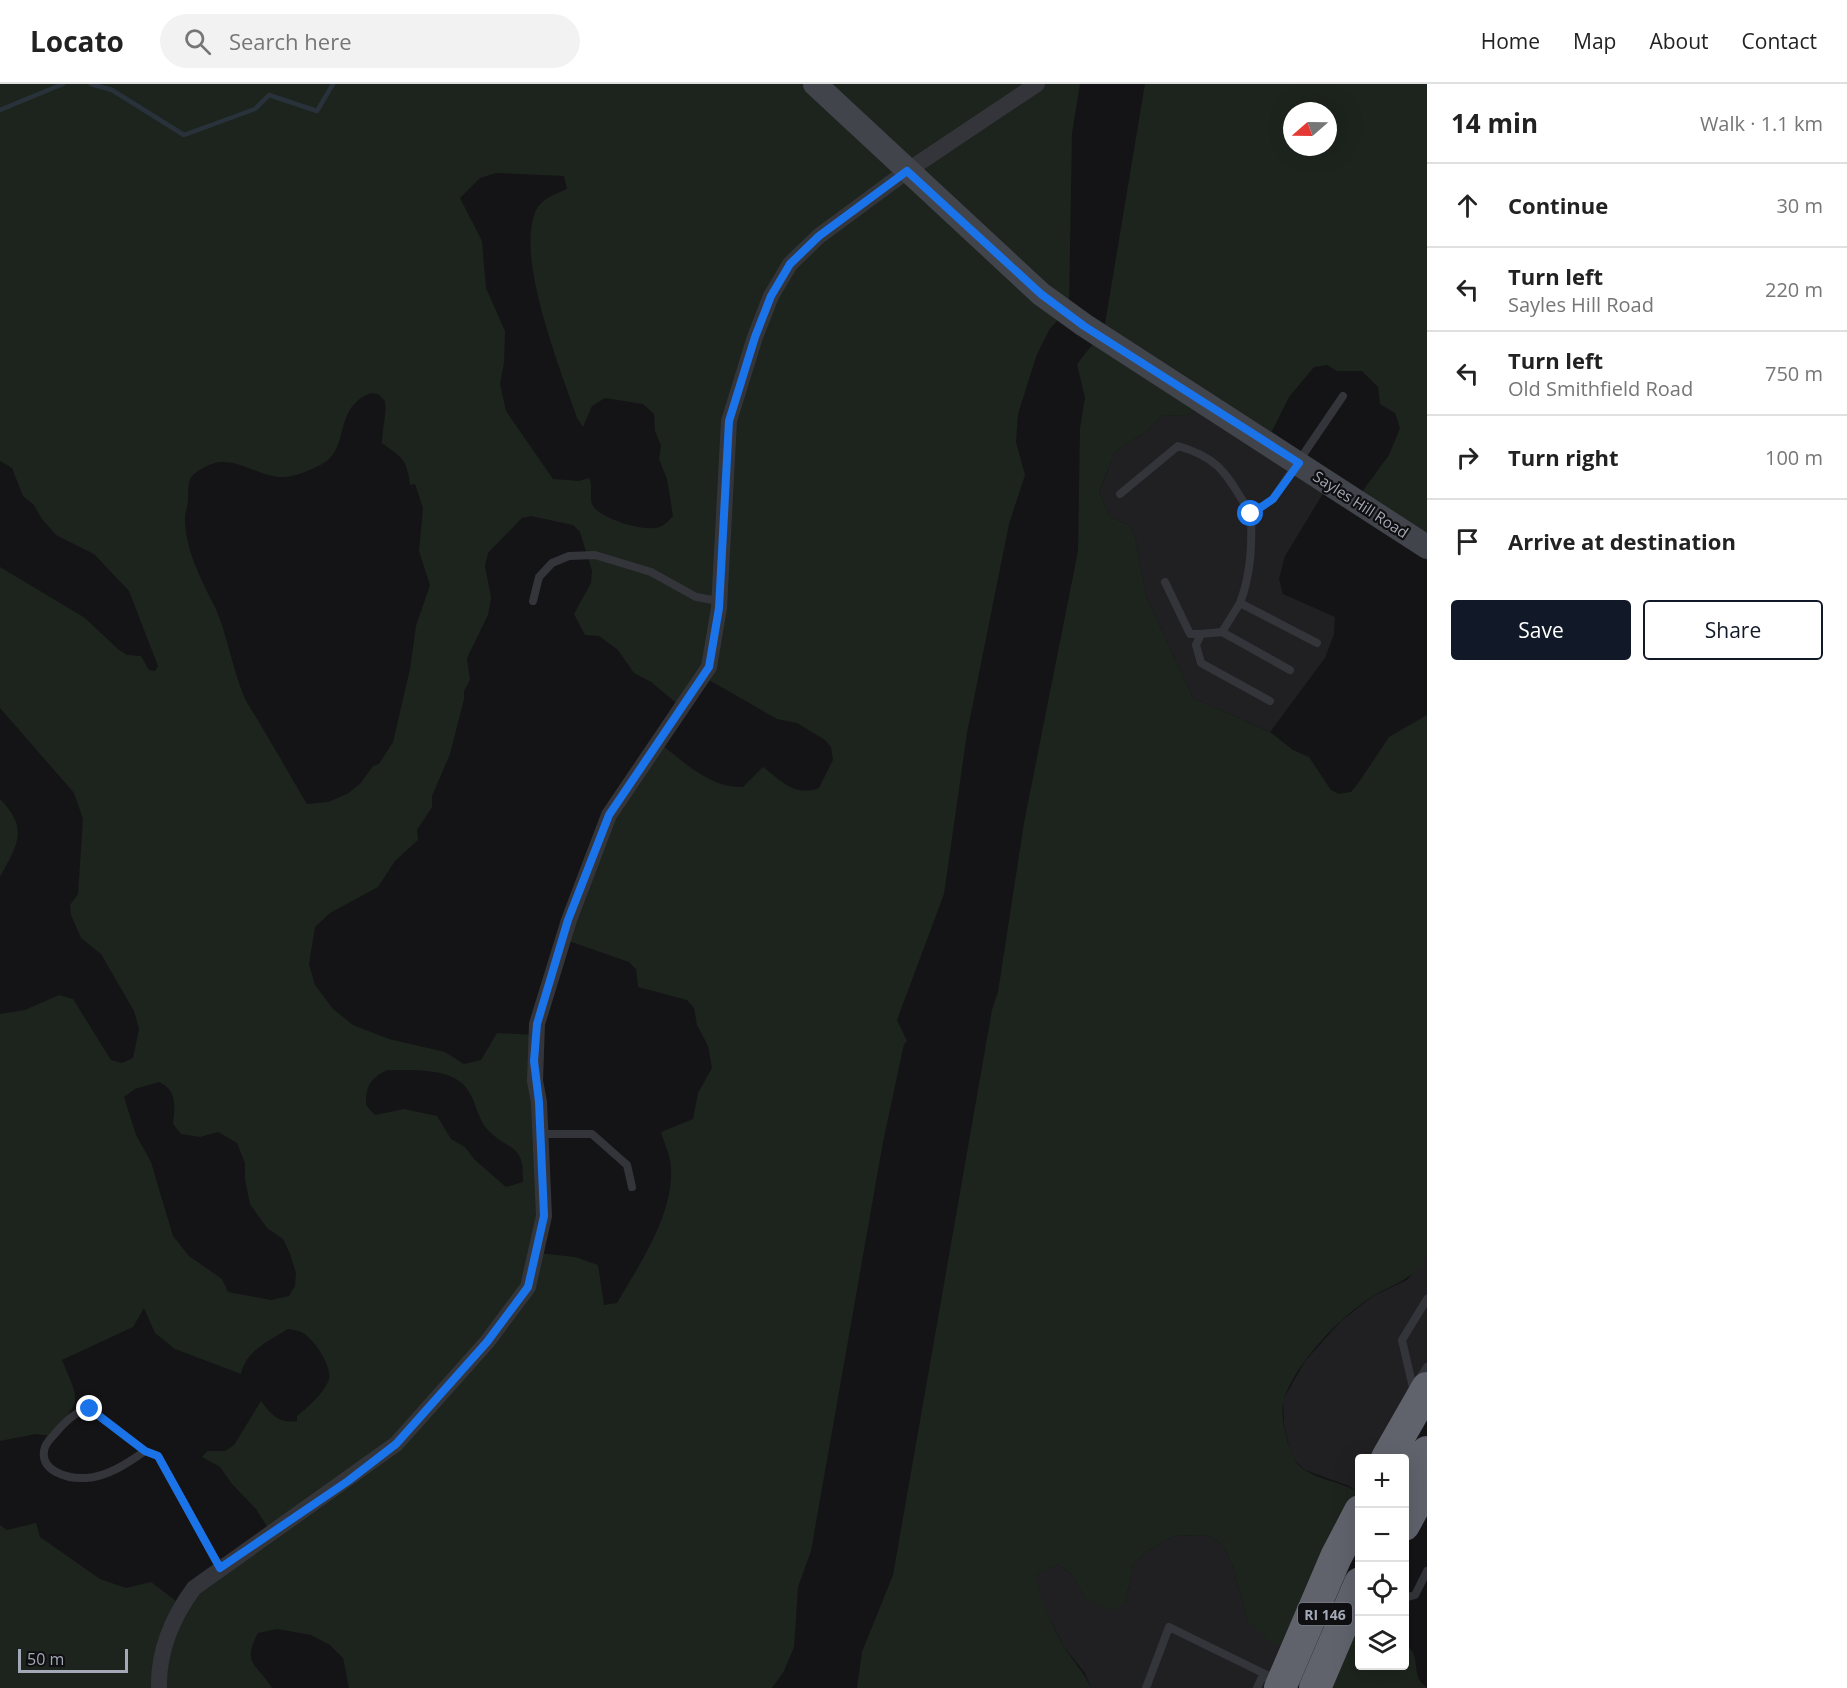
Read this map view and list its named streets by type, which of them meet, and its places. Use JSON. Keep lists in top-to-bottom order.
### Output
{
  "streets": {
    "highway": ["RI 146"],
    "main road": ["Sayles Hill Road"]
  },
  "scale_bar": "50 m",
  "north": "left",
  "page": {
    "header": "Locato",
    "search": "Search here",
    "nav": [
      "Home",
      "Map",
      "About",
      "Contact"
    ],
    "heading": ["14 min", "Walk · 1.1 km"],
    "list": [
      ["Continue", "30 m"],
      ["Turn left", "Sayles Hill Road", "220 m"],
      ["Turn left", "Old Smithfield Road", "750 m"],
      ["Turn right", "100 m"],
      "Arrive at destination"
    ],
    "buttons": ["Save", "Share"],
    "map_buttons": ["+", "−"],
    "scale": "50 m"
  }
}
